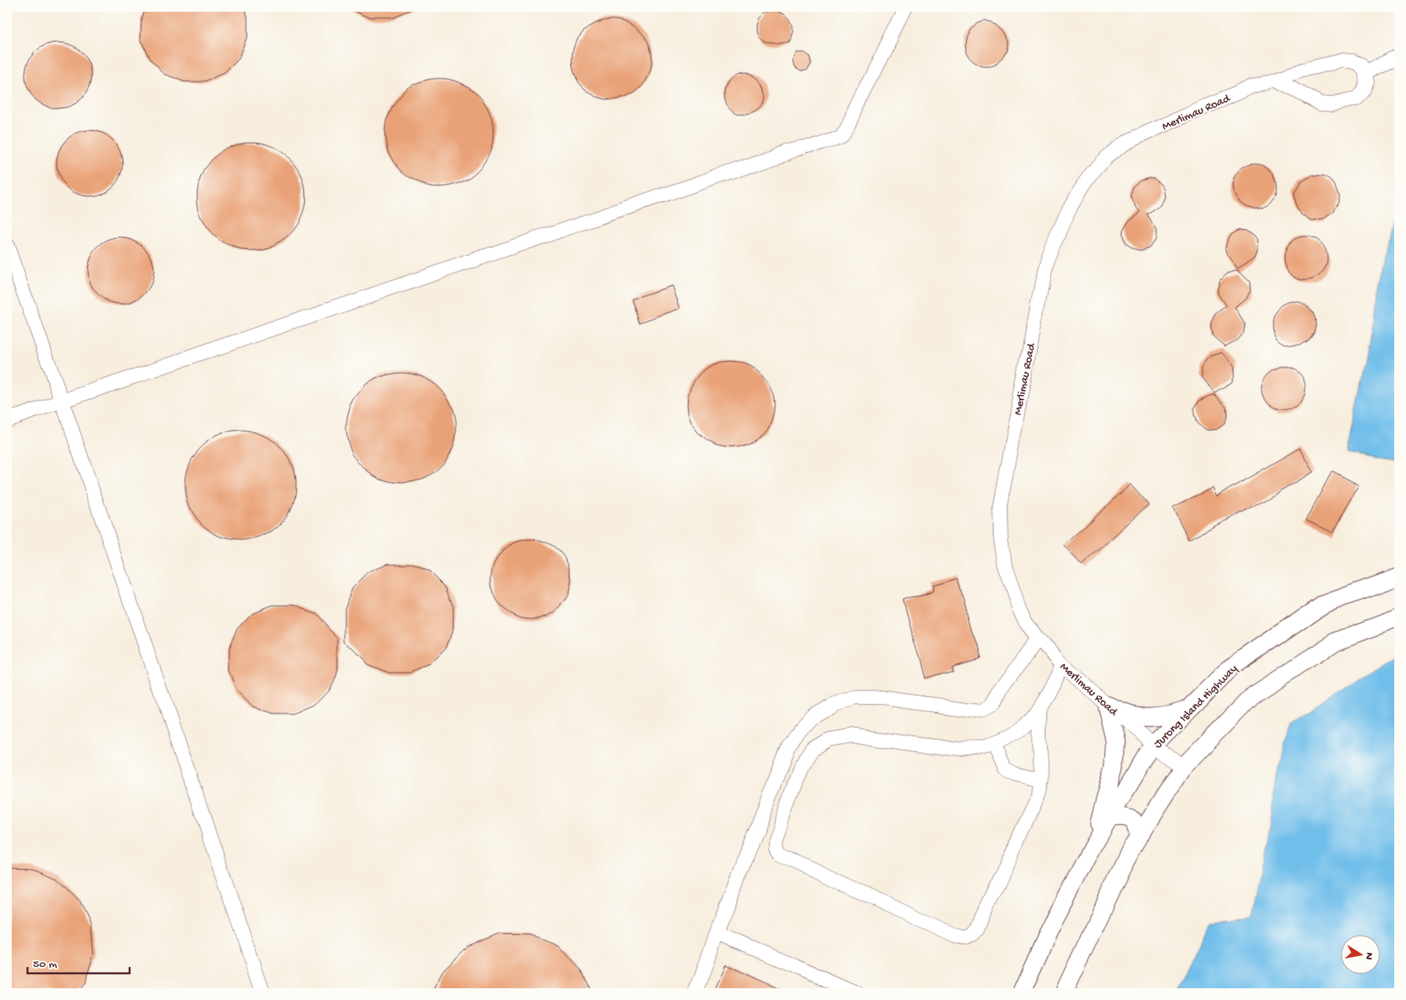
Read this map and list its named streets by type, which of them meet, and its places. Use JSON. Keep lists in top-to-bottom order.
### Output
{
  "streets": {
    "main road": ["Jurong Island Highway"],
    "street": ["Merlimau Road"]
  },
  "crossings": [
    ["Merlimau Road", "Jurong Island Highway"]
  ],
  "scale_bar": "50 m",
  "north": "right"
}
